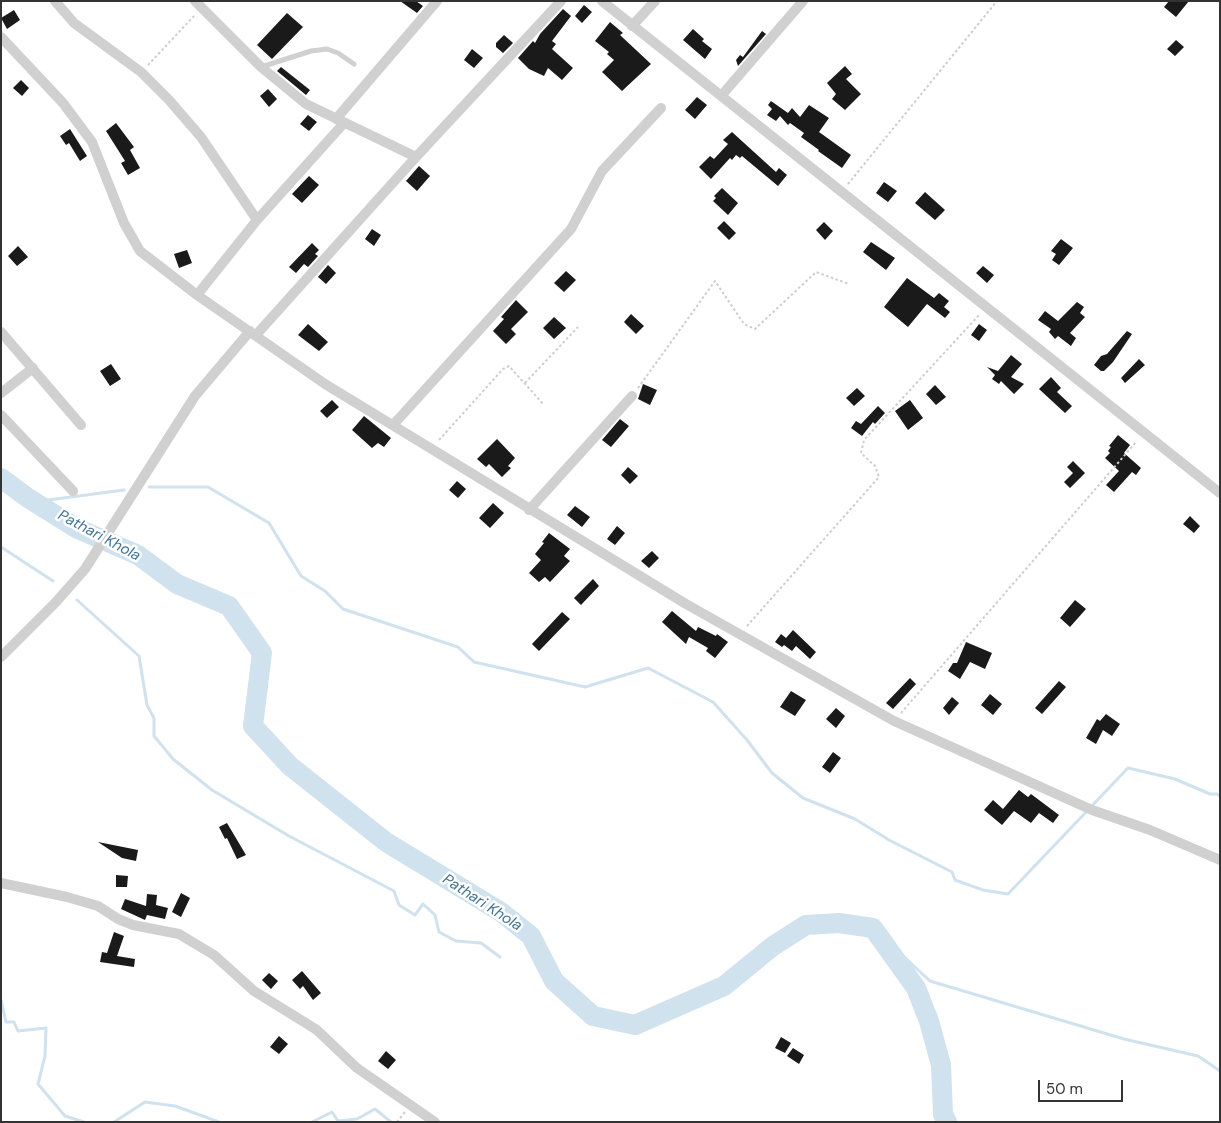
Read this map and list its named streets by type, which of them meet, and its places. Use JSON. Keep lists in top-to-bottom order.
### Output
{
  "water": ["Pathari Khola"],
  "scale_bar": "50 m"
}
